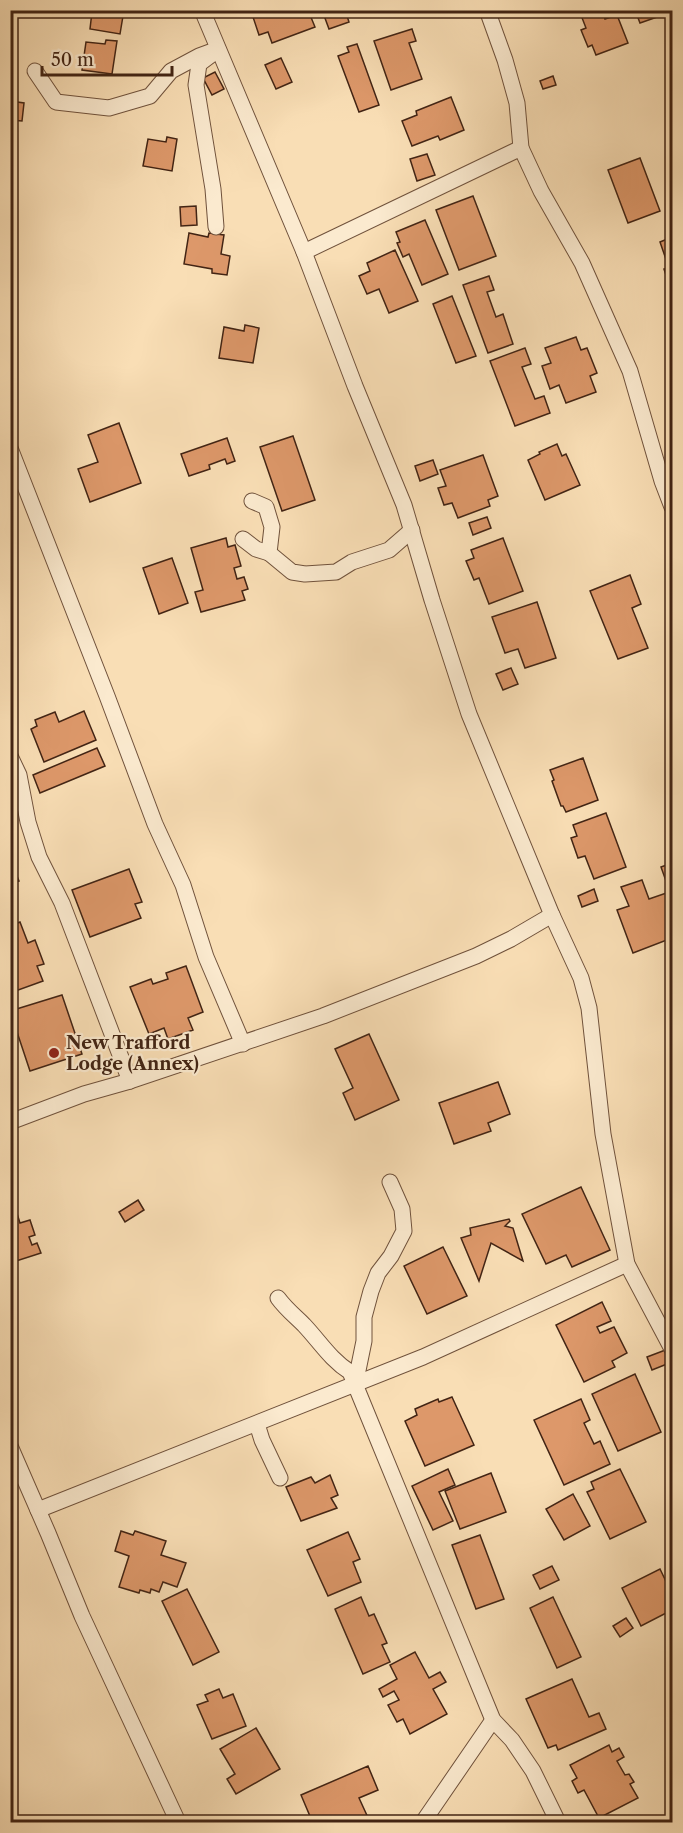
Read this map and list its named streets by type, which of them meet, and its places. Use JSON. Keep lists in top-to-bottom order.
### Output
{
  "places": ["New Trafford Lodge (Annex)"],
  "scale_bar": "50 m"
}
